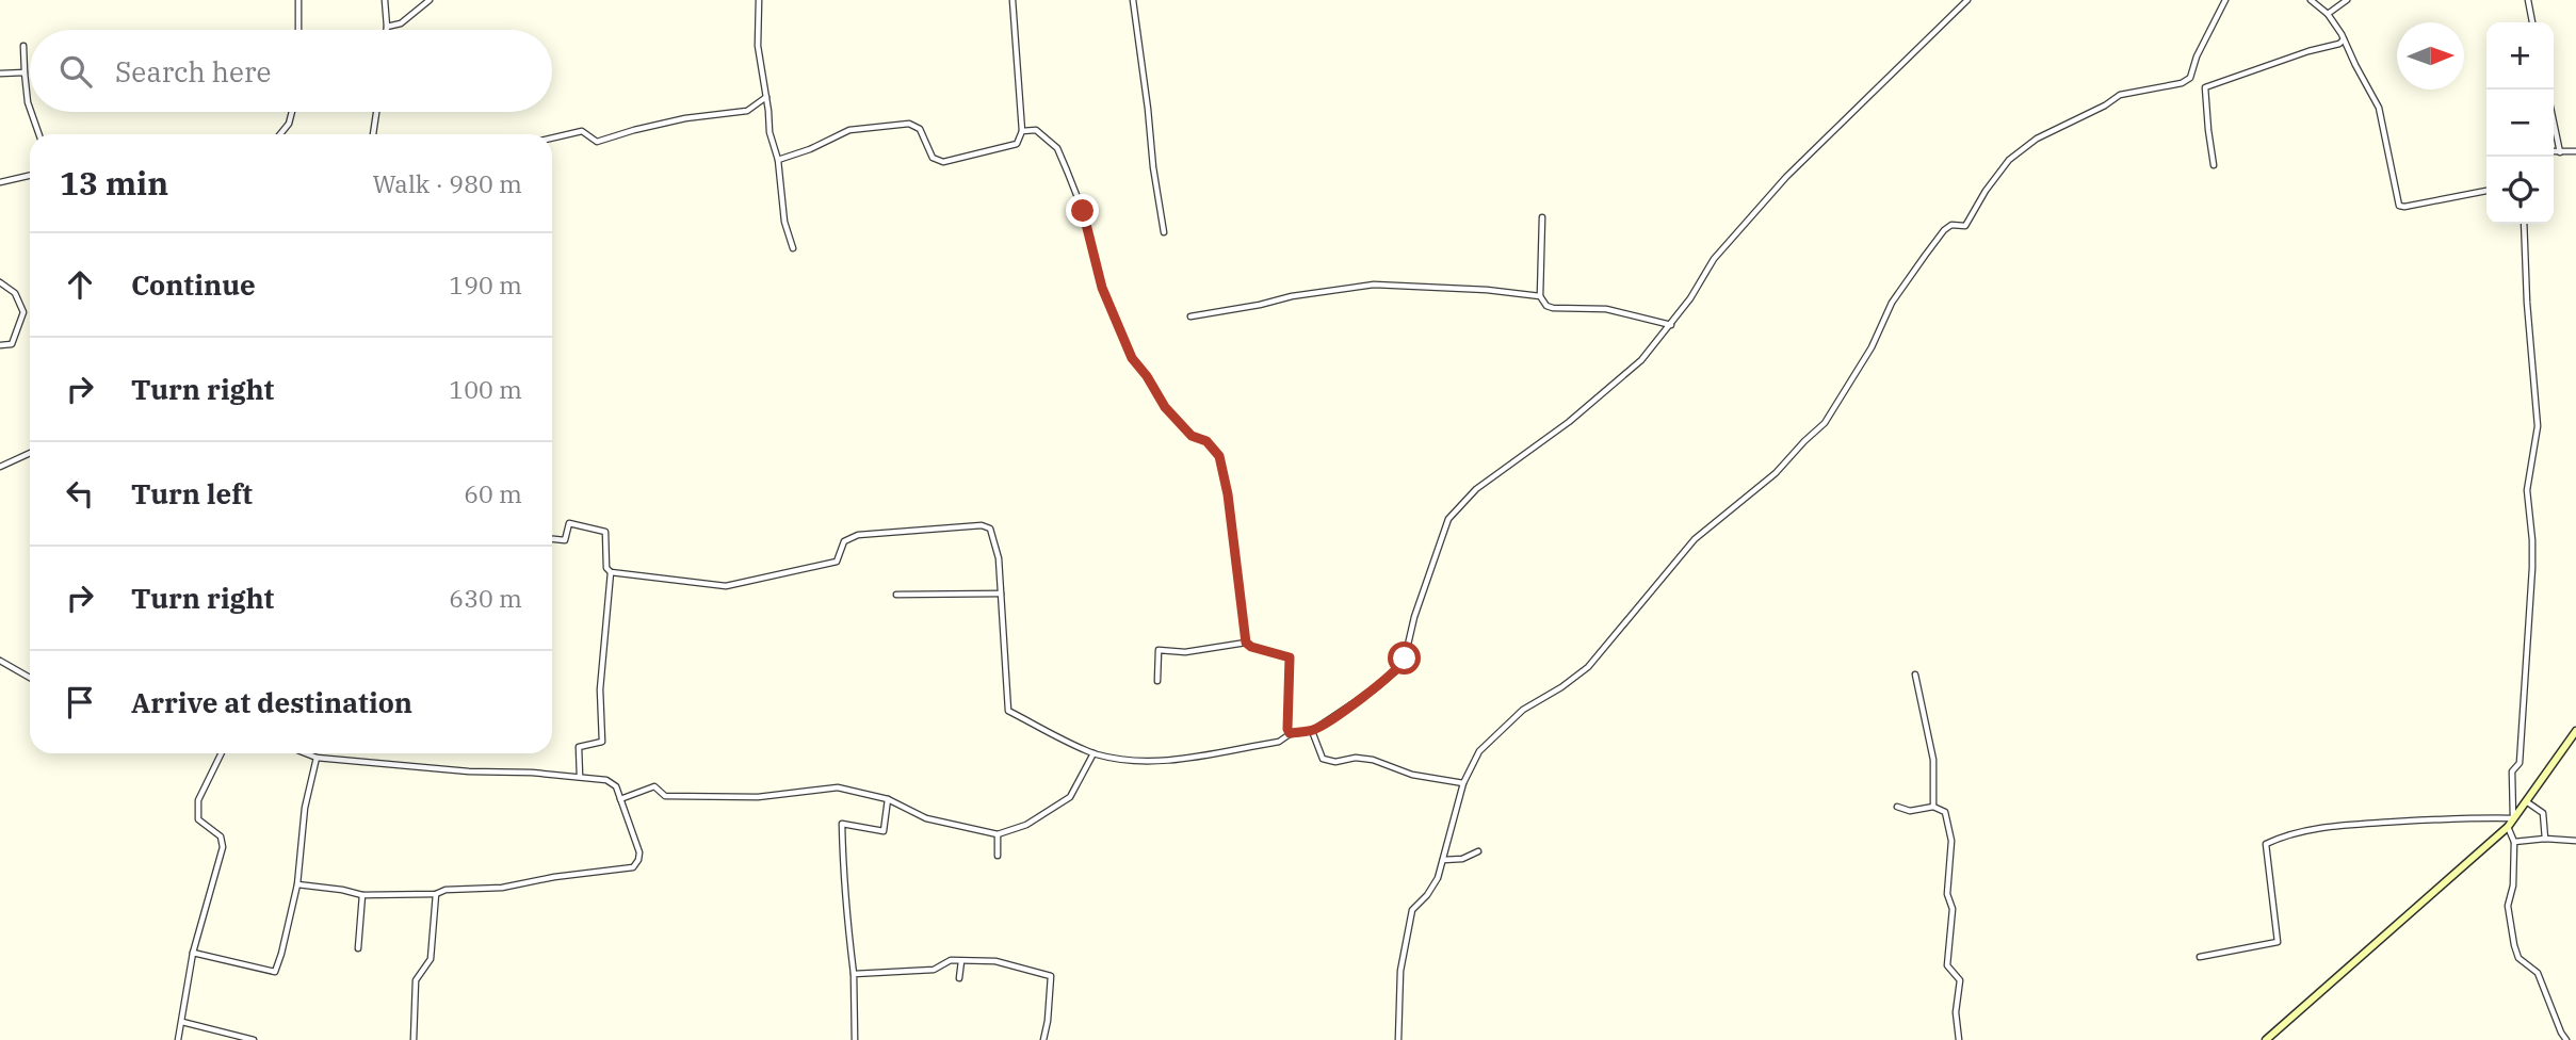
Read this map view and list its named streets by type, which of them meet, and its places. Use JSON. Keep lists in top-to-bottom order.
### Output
{
  "north": "right",
  "page": {
    "map_buttons": ["+", "−"],
    "search": "Search here",
    "heading": ["13 min", "Walk · 980 m"],
    "list": [
      ["Continue", "190 m"],
      ["Turn right", "100 m"],
      ["Turn left", "60 m"],
      ["Turn right", "630 m"],
      "Arrive at destination"
    ]
  }
}
